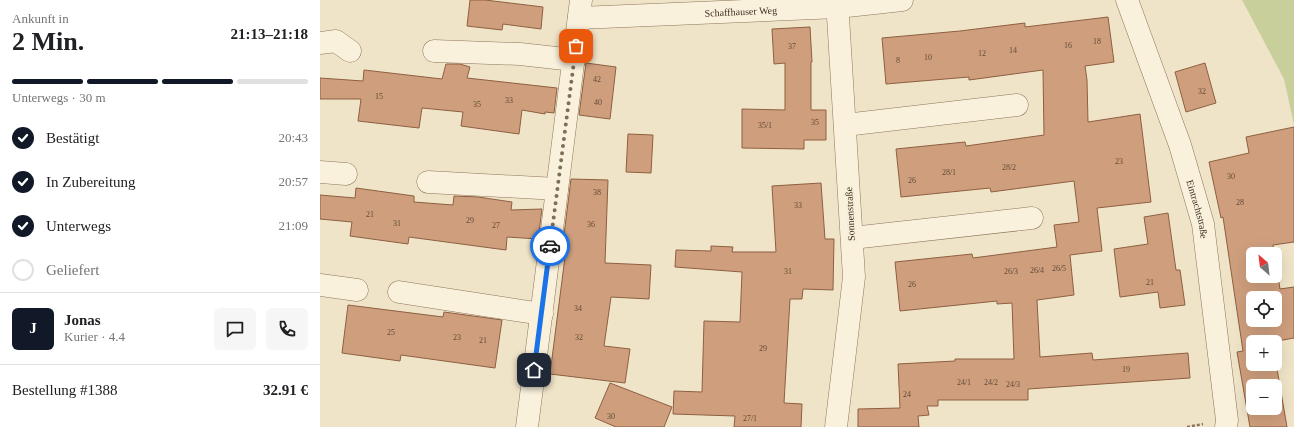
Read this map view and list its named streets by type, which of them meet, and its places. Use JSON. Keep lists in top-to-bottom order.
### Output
{
  "streets": {
    "street": ["Schaffhauser Weg", "Eintrachtstraße", "Sonnenstraße"]
  },
  "crossings": [
    ["Schaffhauser Weg", "Sonnenstraße"]
  ],
  "house_numbers": [
    "18",
    "16",
    "37",
    "14",
    "12",
    "10",
    "8",
    "42",
    "32",
    "15",
    "33",
    "40",
    "35",
    "35",
    "35/1",
    "23",
    "28/2",
    "28/1",
    "30",
    "26",
    "38",
    "28",
    "33",
    "21",
    "29",
    "31",
    "36",
    "27",
    "26/5",
    "26/4",
    "31",
    "26/3",
    "21",
    "26",
    "34",
    "25",
    "23",
    "32",
    "21",
    "29",
    "19",
    "24/1",
    "24/2",
    "24/3",
    "24",
    "30",
    "27/1"
  ],
  "north": "top left",
  "page": {
    "heading": ["2 Min.", "Ankunft in", "21:13–21:18"],
    "panel": [
      "Jonas",
      "Kurier · 4.4",
      "Bestellung #1388",
      "32.91 €"
    ],
    "bar": "Unterwegs · 30 m",
    "list": [
      ["Bestätigt", "20:43"],
      ["In Zubereitung", "20:57"],
      ["Unterwegs", "21:09"],
      "Geliefert"
    ],
    "map_buttons": ["+", "−"],
    "round": "J"
  }
}
